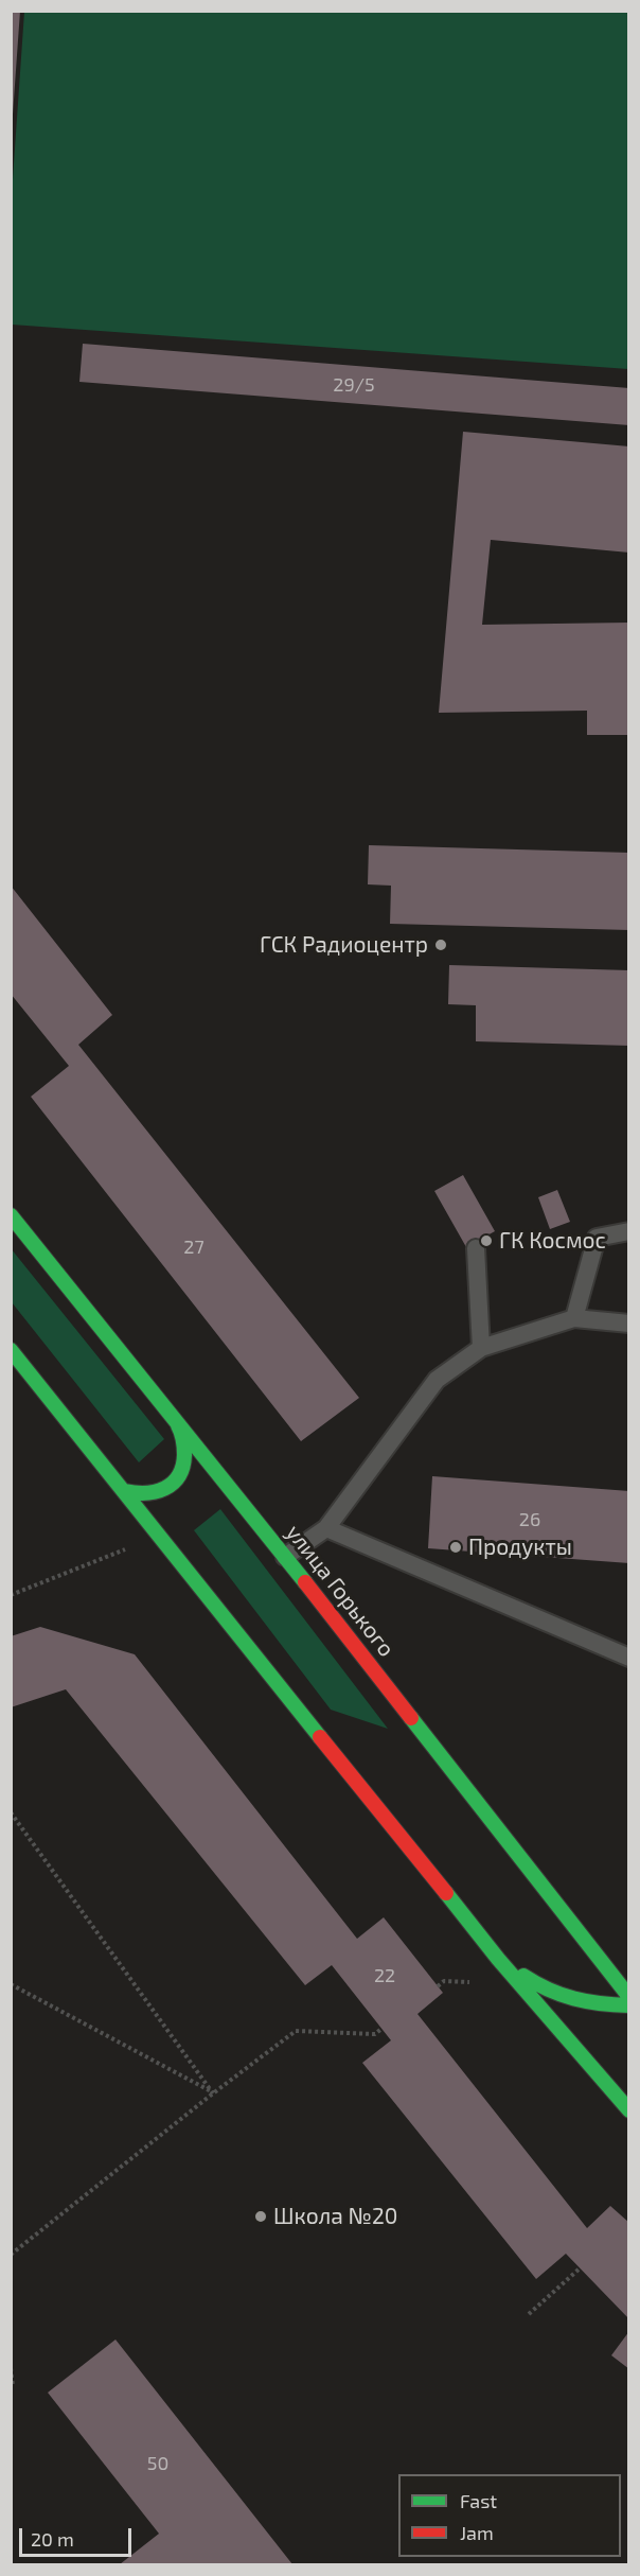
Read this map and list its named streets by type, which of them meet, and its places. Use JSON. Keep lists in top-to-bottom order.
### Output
{
  "streets": {
    "main road": ["улица Горького"]
  },
  "places": [
    "ГСК Радиоцентр",
    "ГК Космос",
    "Продукты",
    "Школа №20"
  ],
  "house_numbers": [
    "29/5",
    "27",
    "26",
    "22",
    "50"
  ],
  "legend": ["Fast", "Jam"],
  "scale_bar": "20 m"
}
